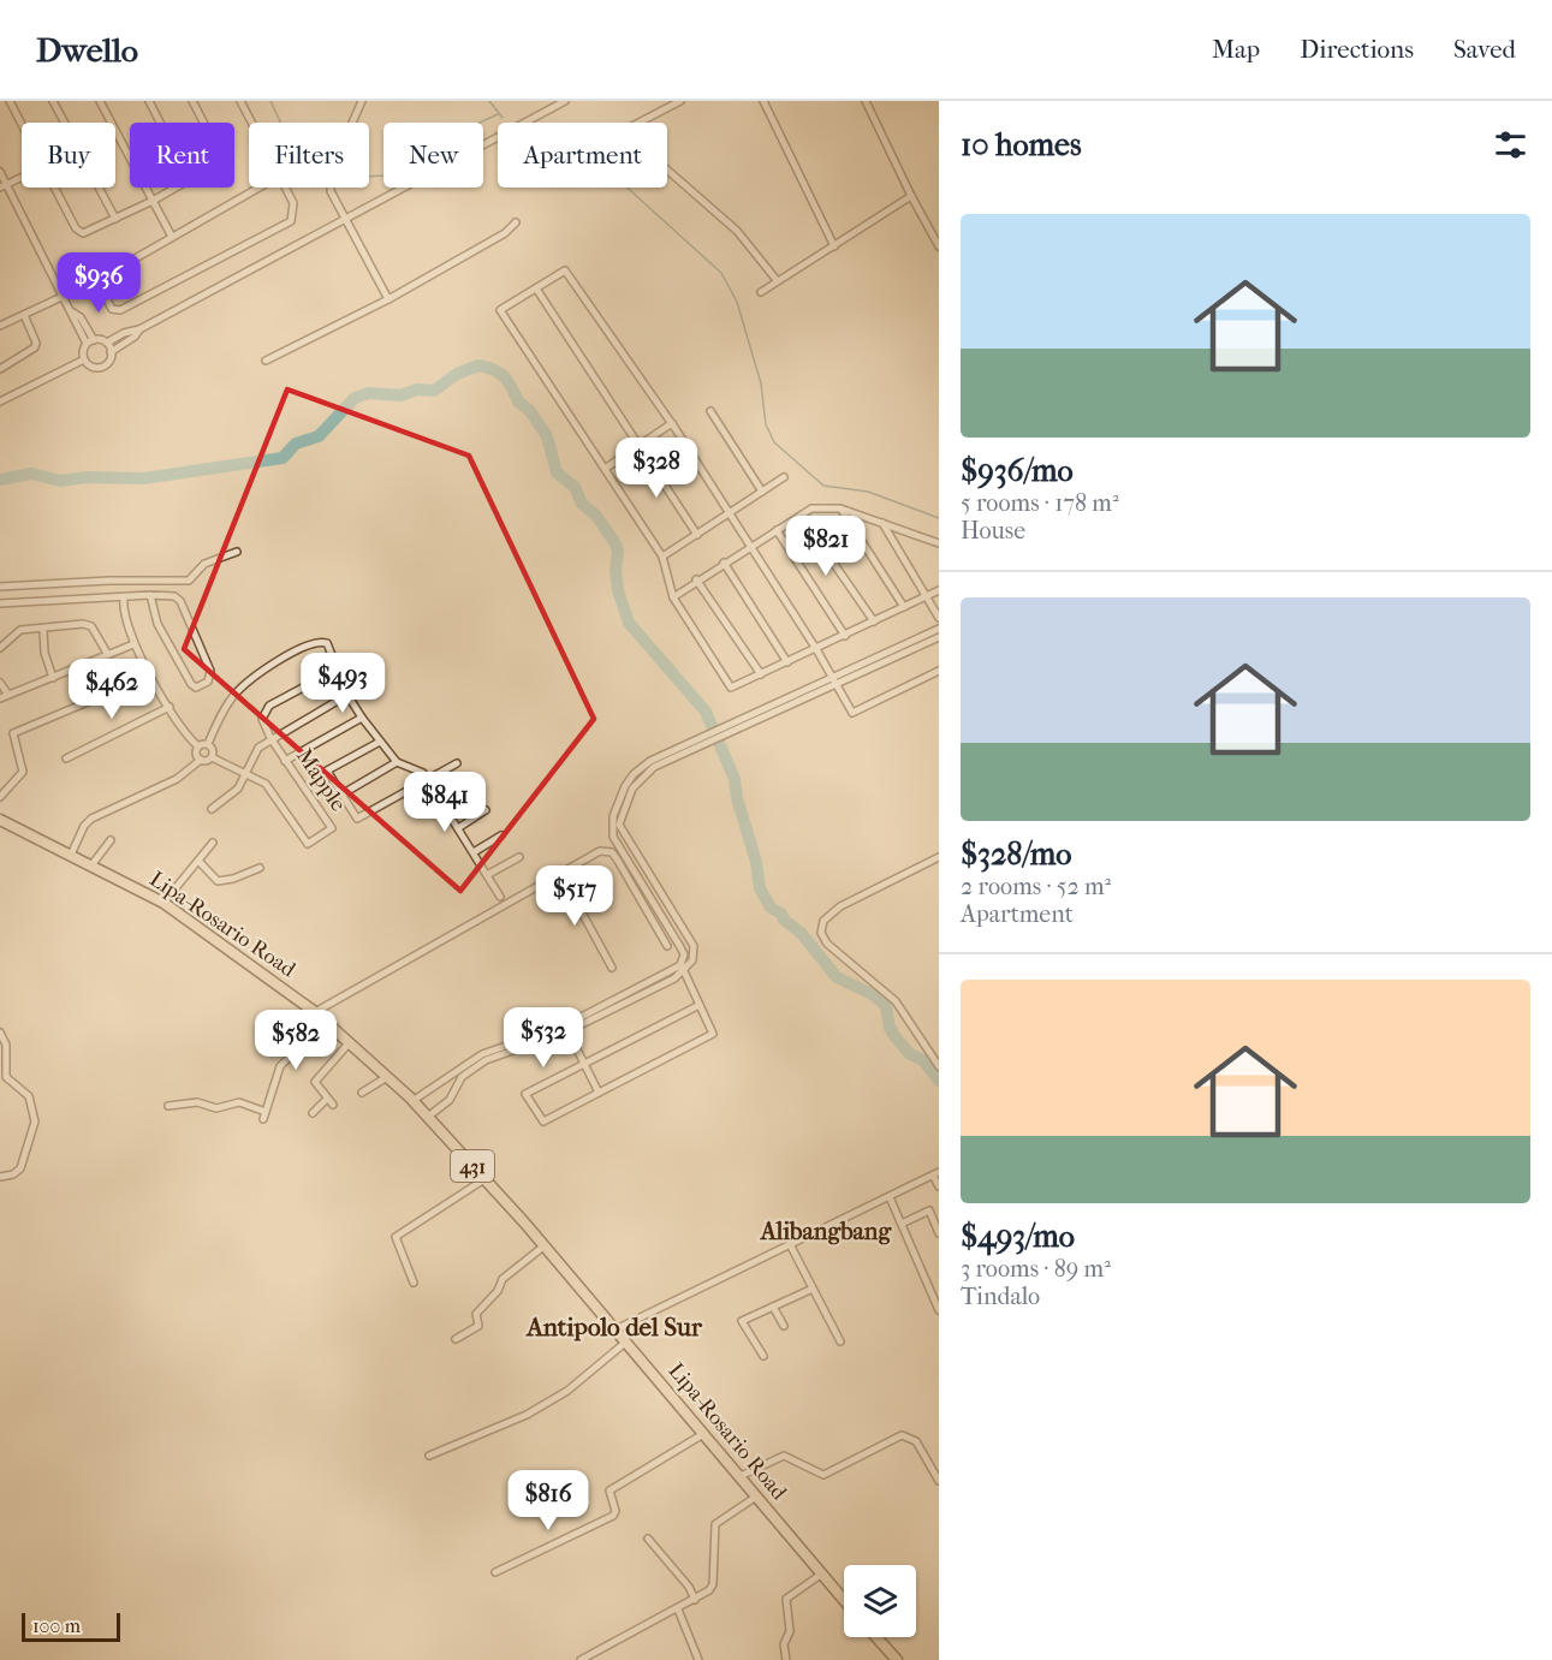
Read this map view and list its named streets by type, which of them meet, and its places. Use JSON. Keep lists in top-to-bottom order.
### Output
{
  "streets": {
    "main road": ["Lipa-Rosario Road", "431"],
    "street": ["Mapple"]
  },
  "districts": ["Alibangbang", "Antipolo del Sur"],
  "scale_bar": "100 m",
  "page": {
    "header": "Dwello",
    "nav": ["Map", "Directions", "Saved"],
    "heading": "10 homes",
    "chip": [
      "Buy",
      "Rent",
      "Filters",
      "New",
      "Apartment"
    ],
    "list": [
      {
        "name": "$936/mo",
        "note": "5 rooms · 178 m² · House"
      },
      {
        "name": "$328/mo",
        "note": "2 rooms · 52 m² · Apartment"
      },
      {
        "name": "$493/mo",
        "note": "3 rooms · 89 m² · Tindalo"
      }
    ],
    "price": [
      "$936",
      "$328",
      "$821",
      "$493",
      "$462",
      "$841",
      "$517",
      "$532",
      "$582",
      "$816"
    ],
    "scale": "100 m"
  }
}
